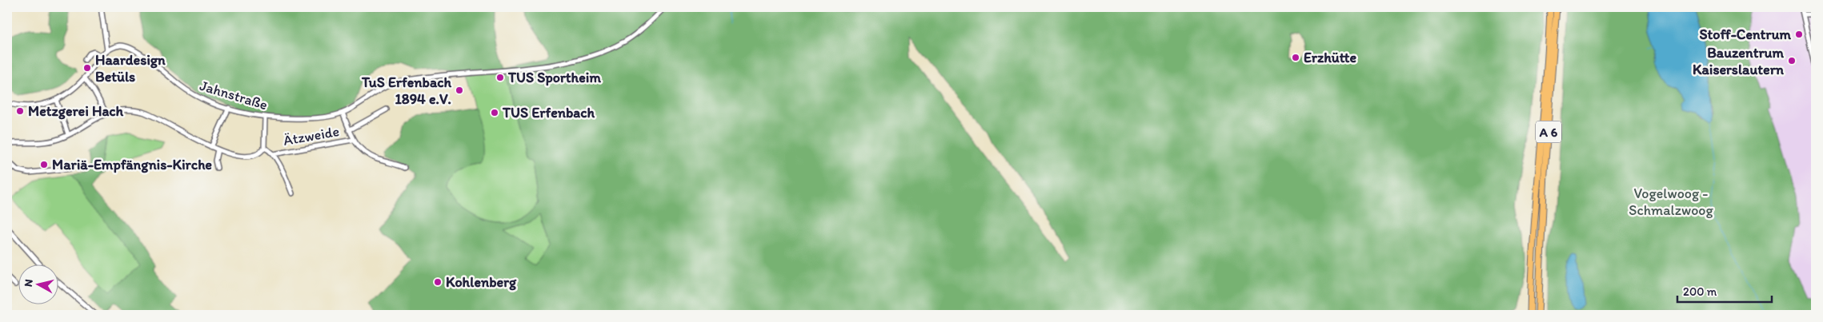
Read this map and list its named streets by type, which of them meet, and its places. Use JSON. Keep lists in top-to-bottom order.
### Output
{
  "streets": {
    "highway": ["A 6"],
    "street": ["Jahnstraße", "Ätzweide"]
  },
  "crossings": [
    ["Jahnstraße", "Ätzweide"]
  ],
  "parks": ["Vogelwoog - Schmalzwoog"],
  "places": [
    "Stoff-Centrum",
    "Erzhütte",
    "Bauzentrum Kaiserslautern",
    "Haardesign Betüls",
    "TUS Sportheim",
    "TuS Erfenbach 1894 e.V.",
    "Metzgerei Hach",
    "TUS Erfenbach",
    "Mariä-Empfängnis-Kirche",
    "Kohlenberg"
  ],
  "scale_bar": "200 m",
  "north": "left"
}
